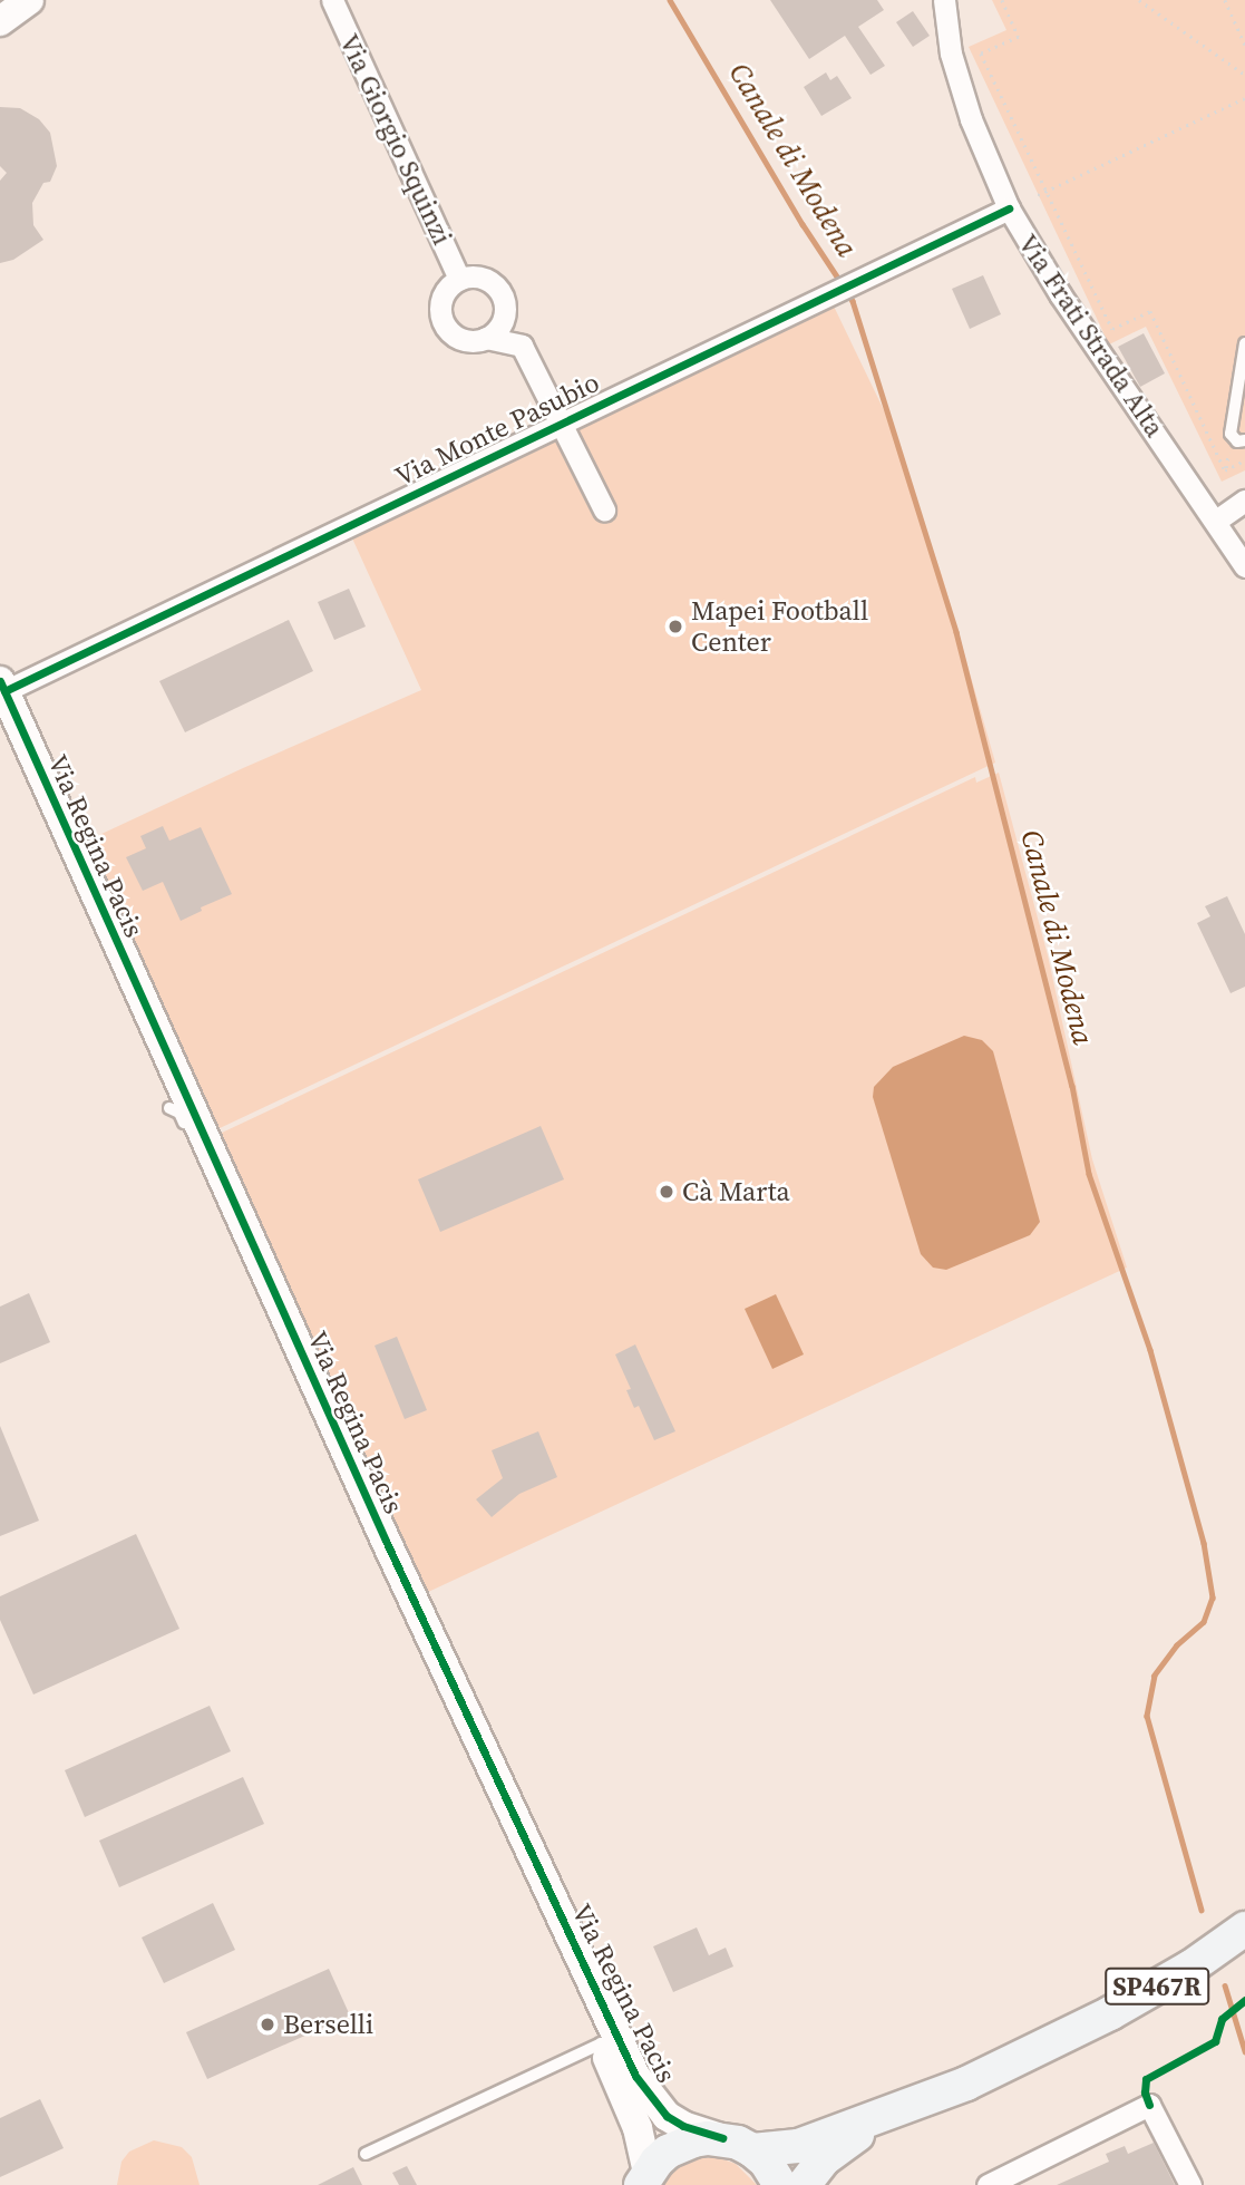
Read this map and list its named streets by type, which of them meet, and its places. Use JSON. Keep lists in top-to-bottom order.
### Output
{
  "streets": {
    "main road": ["SP467R"],
    "street": [
      "Via Giorgio Squinzi",
      "Via Frati Strada Alta",
      "Via Monte Pasubio",
      "Via Regina Pacis"
    ]
  },
  "crossings": [
    ["Via Giorgio Squinzi", "Via Monte Pasubio"],
    ["Via Frati Strada Alta", "Via Monte Pasubio"],
    ["Via Monte Pasubio", "Via Regina Pacis"],
    ["Via Regina Pacis", "SP467R"]
  ],
  "water": ["Canale di Modena"],
  "places": ["Mapei Football Center", "Cà Marta", "Berselli"]
}
